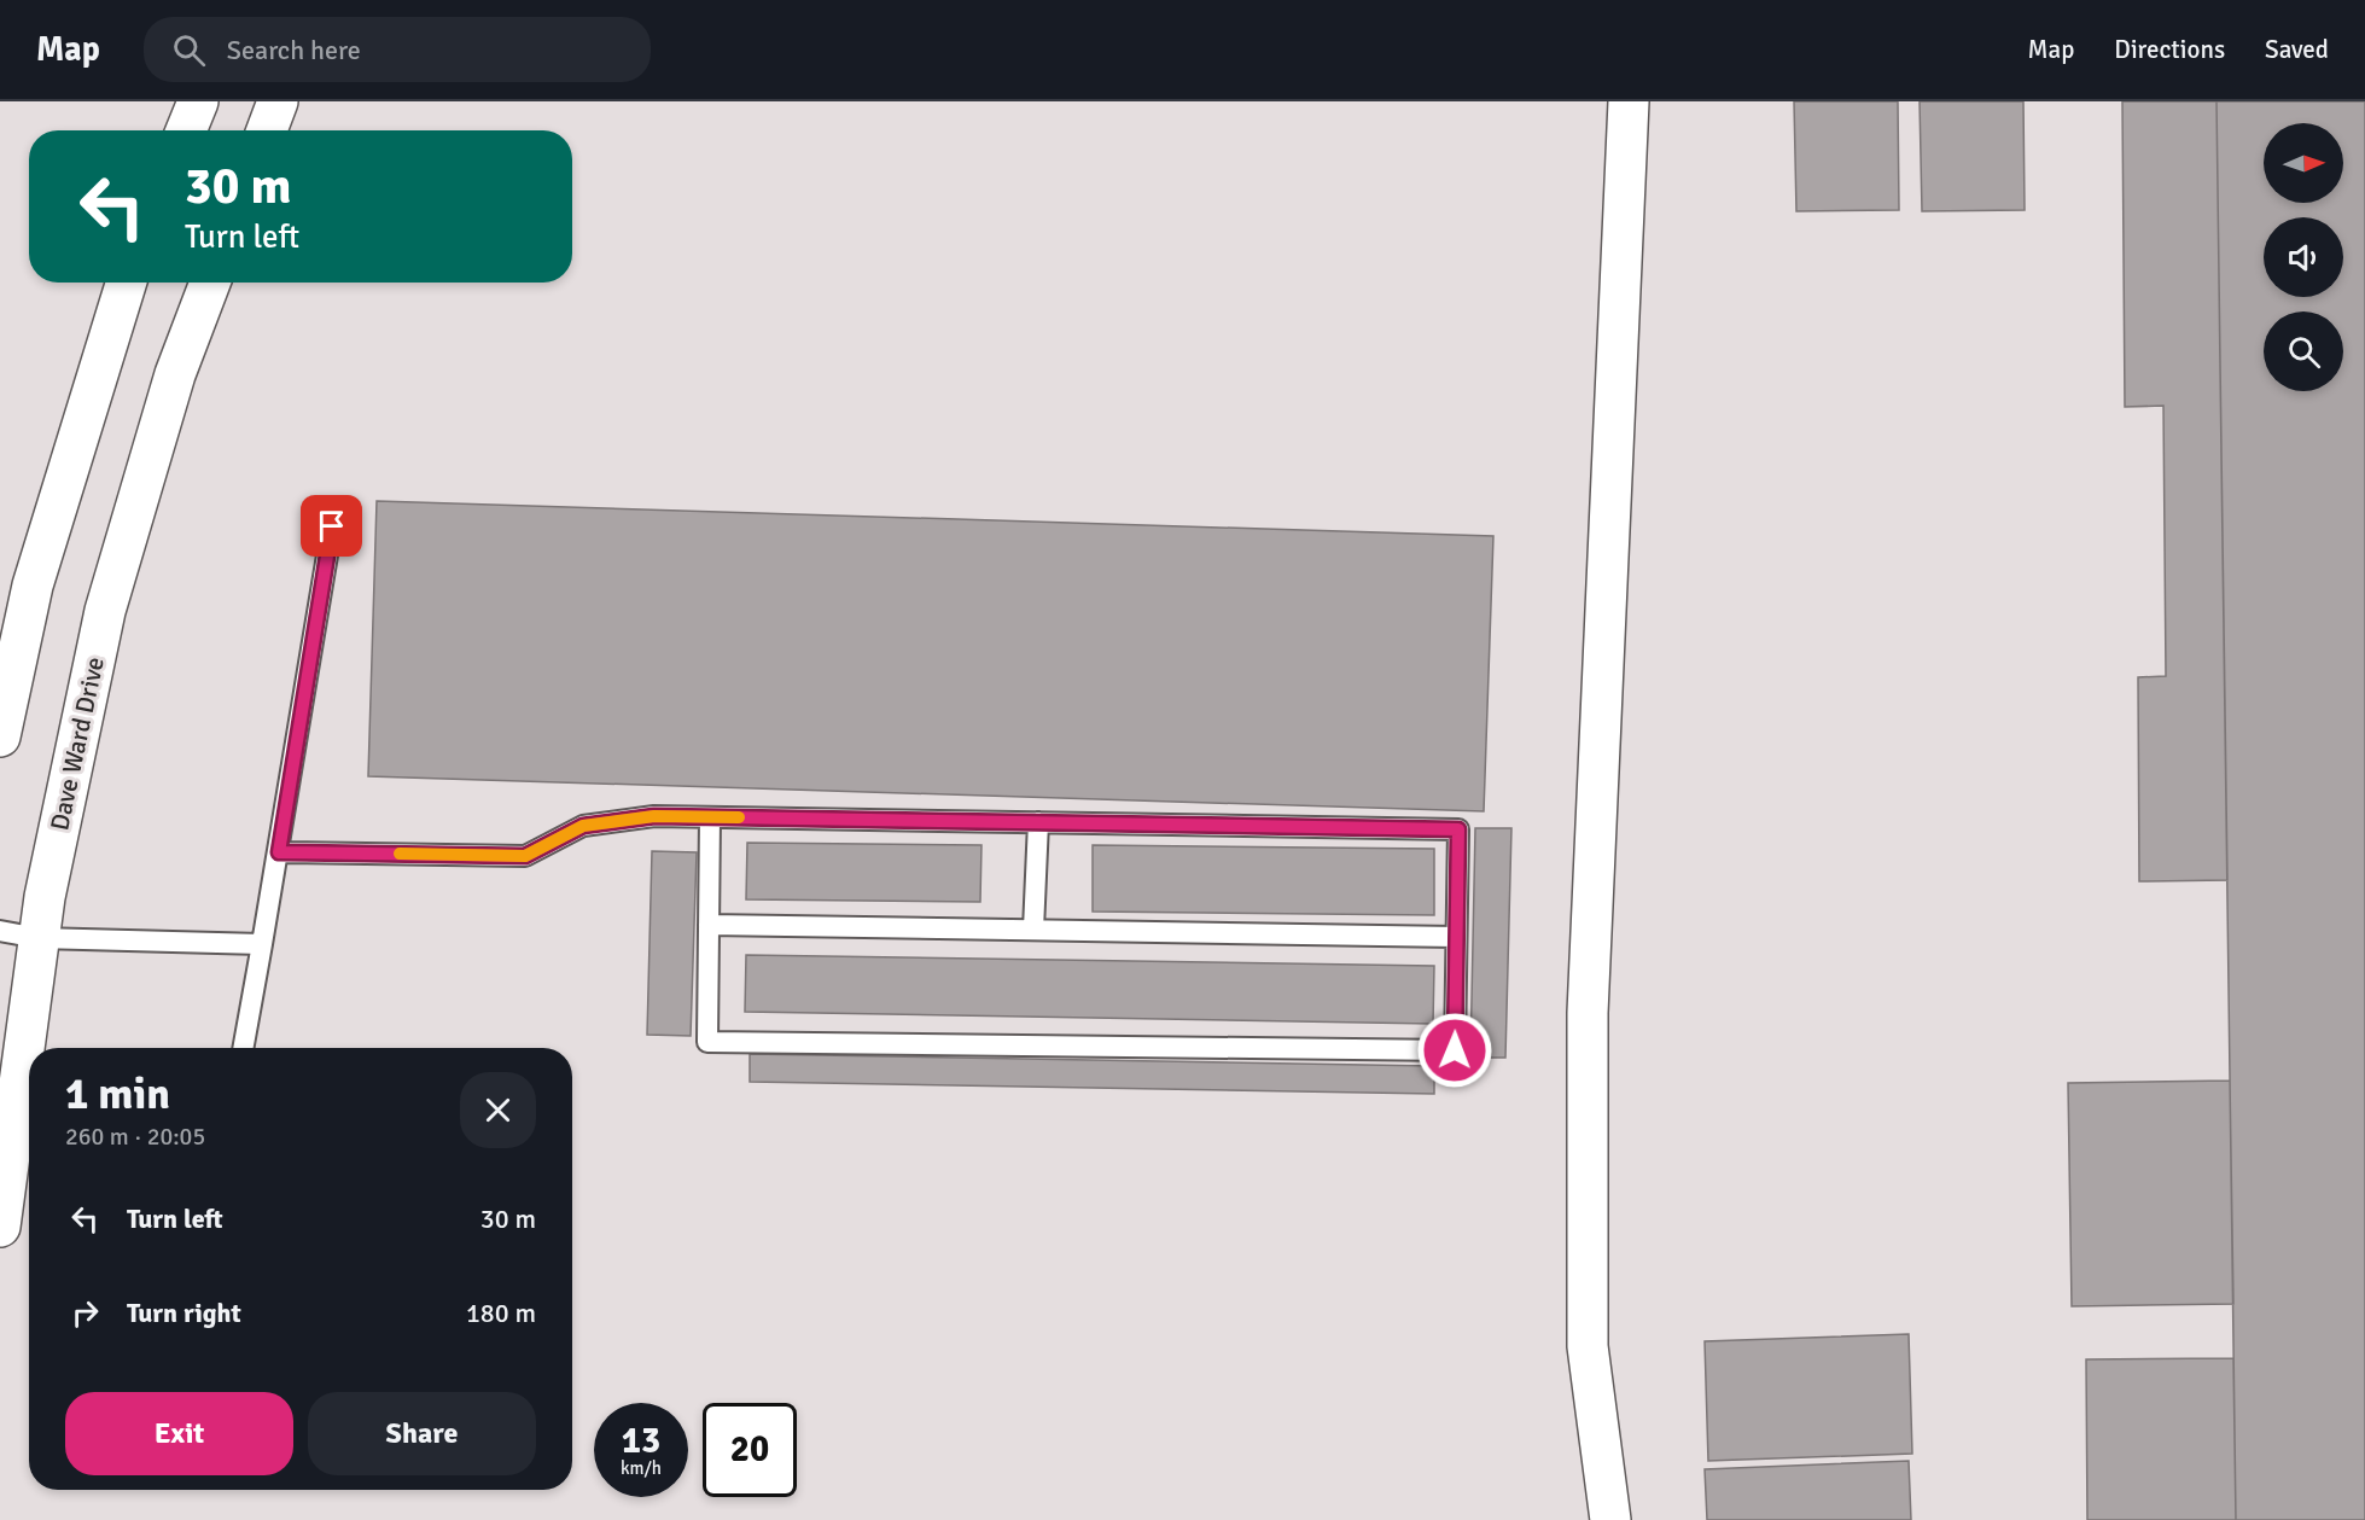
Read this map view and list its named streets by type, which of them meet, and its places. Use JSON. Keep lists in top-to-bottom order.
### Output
{
  "streets": {
    "main road": ["Dave Ward Drive"]
  },
  "north": "right",
  "page": {
    "header": "Map",
    "search": "Search here",
    "nav": ["Map", "Directions", "Saved"],
    "turn": ["30 m", "Turn left"],
    "heading": ["1 min", "260 m · 20:05"],
    "list": [
      {
        "name": "Turn left",
        "value": "30 m"
      },
      {
        "name": "Turn right",
        "value": "180 m"
      }
    ],
    "buttons": ["Exit", "Share"],
    "speed": "13 km/h",
    "limit": "20"
  }
}
